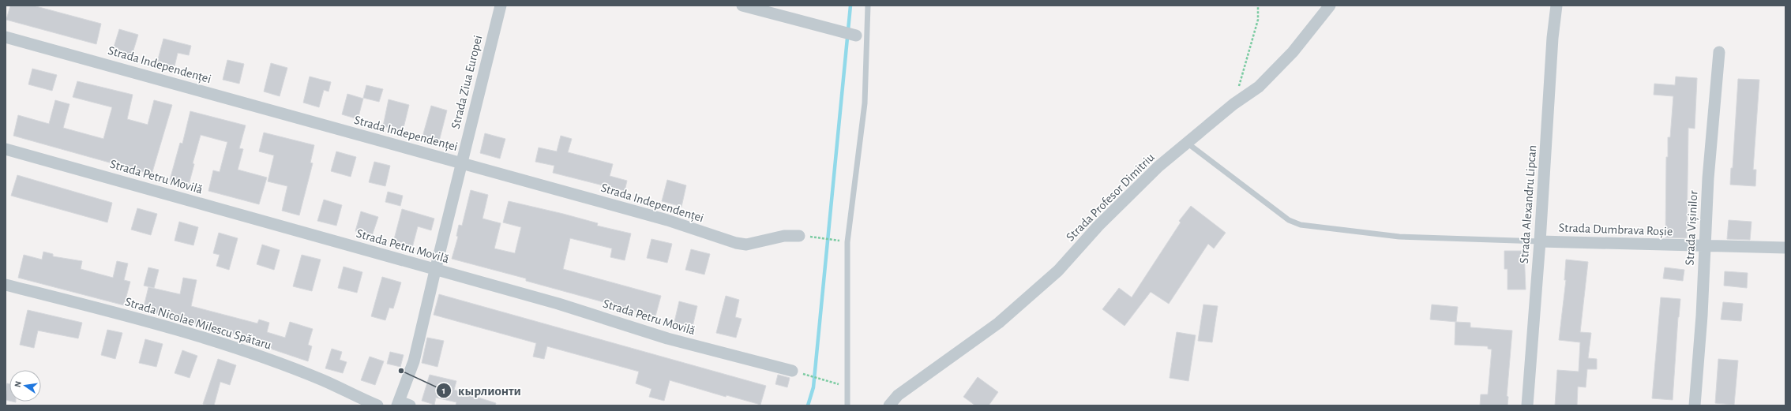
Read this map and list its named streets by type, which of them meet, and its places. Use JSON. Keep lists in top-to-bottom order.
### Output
{
  "streets": {
    "street": [
      "Strada Independenței",
      "Strada Ziua Europei",
      "Strada Petru Movilă",
      "Strada Profesor Dimitriu",
      "Strada Alexandru Lipcan",
      "Strada Vișinilor",
      "Strada Dumbrava Roșie",
      "Strada Nicolae Milescu Spătaru"
    ]
  },
  "crossings": [
    ["Strada Independenței", "Strada Ziua Europei"],
    ["Strada Ziua Europei", "Strada Petru Movilă"],
    ["Strada Alexandru Lipcan", "Strada Dumbrava Roșie"],
    ["Strada Vișinilor", "Strada Dumbrava Roșie"]
  ],
  "places": ["кырлионти"],
  "north": "left"
}
